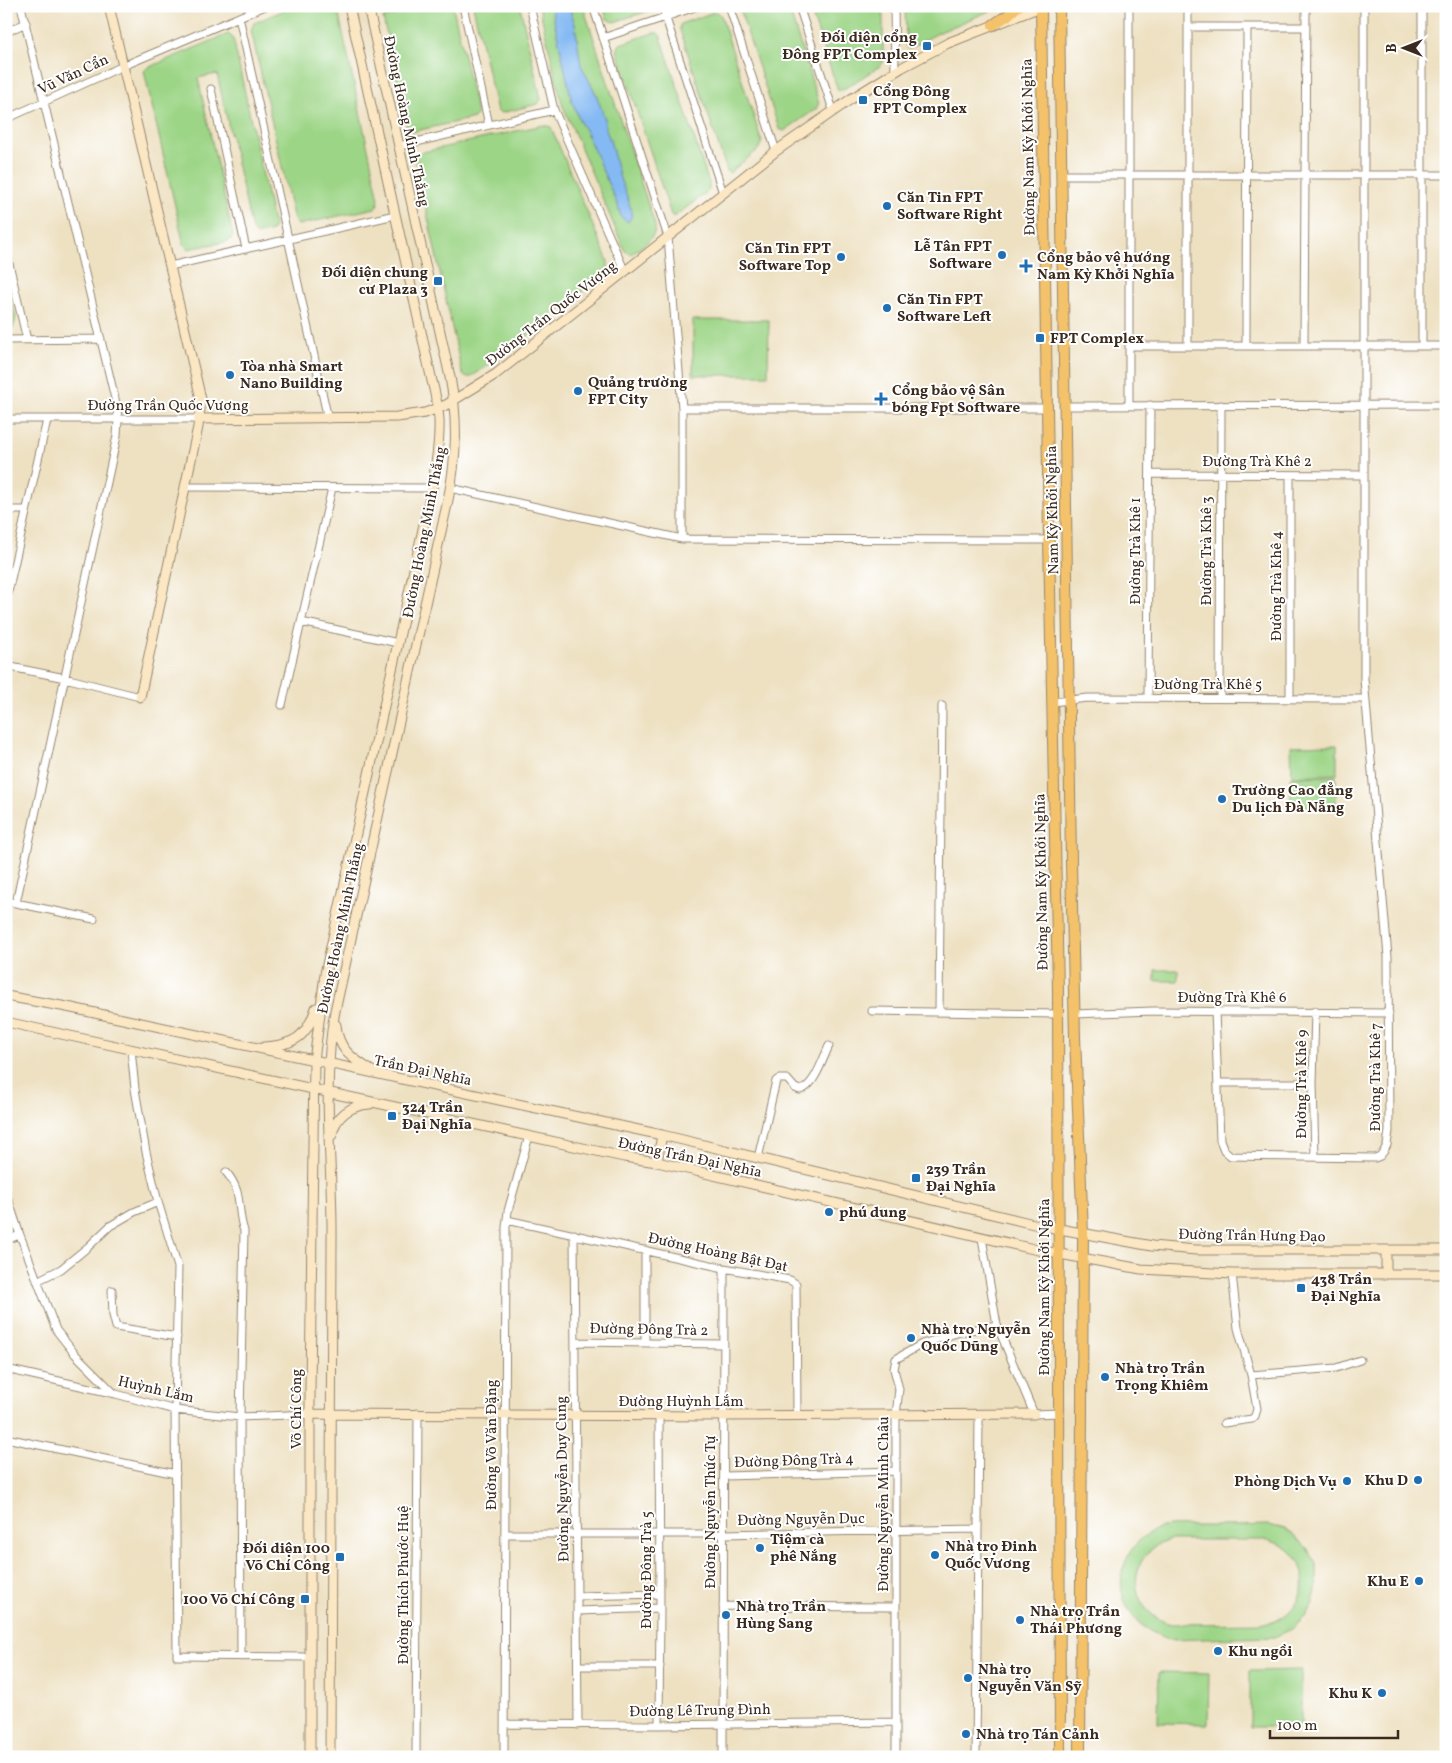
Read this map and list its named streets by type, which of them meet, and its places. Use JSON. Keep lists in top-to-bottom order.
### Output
{
  "streets": {
    "main road": [
      "Đường Hoàng Minh Thắng",
      "Đường Nam Kỳ Khởi Nghĩa",
      "Đường Trần Quốc Vượng",
      "Nam Kỳ Khởi Nghĩa",
      "Trần Đại Nghĩa",
      "Đường Trần Đại Nghĩa",
      "Đường Trần Hưng Đạo",
      "Đường Huỳnh Lắm",
      "Võ Chí Công"
    ],
    "street": [
      "Vũ Văn Cẩn",
      "Đường Trà Khê 2",
      "Đường Trà Khê 1",
      "Đường Trà Khê 3",
      "Đường Trà Khê 4",
      "Đường Trà Khê 5",
      "Đường Trà Khê 6",
      "Đường Trà Khê 7",
      "Đường Trà Khê 9",
      "Đường Hoàng Bật Đạt",
      "Đường Đông Trà 2",
      "Huỳnh Lắm",
      "Đường Võ Văn Đặng",
      "Đường Đông Trà 4",
      "Đường Nguyễn Duy Cung",
      "Đường Nguyễn Minh Châu",
      "Đường Nguyễn Thức Tự",
      "Đường Nguyễn Dục",
      "Đường Đông Trà 5",
      "Đường Thích Phước Huệ",
      "Đường Lê Trung Đình"
    ]
  },
  "crossings": [
    ["Đường Hoàng Minh Thắng", "Đường Trần Quốc Vượng"],
    ["Đường Hoàng Minh Thắng", "Trần Đại Nghĩa"],
    ["Đường Hoàng Minh Thắng", "Võ Chí Công"],
    ["Đường Nam Kỳ Khởi Nghĩa", "Đường Trần Quốc Vượng"],
    ["Đường Nam Kỳ Khởi Nghĩa", "Đường Trà Khê 5"],
    ["Đường Nam Kỳ Khởi Nghĩa", "Trần Đại Nghĩa"],
    ["Đường Nam Kỳ Khởi Nghĩa", "Đường Trần Đại Nghĩa"],
    ["Đường Nam Kỳ Khởi Nghĩa", "Đường Trần Hưng Đạo"],
    ["Đường Nam Kỳ Khởi Nghĩa", "Đường Huỳnh Lắm"],
    ["Đường Trà Khê 2", "Đường Trà Khê 1"],
    ["Đường Trà Khê 2", "Đường Trà Khê 3"],
    ["Đường Trà Khê 2", "Đường Trà Khê 4"],
    ["Đường Trà Khê 2", "Đường Trà Khê 7"],
    ["Nam Kỳ Khởi Nghĩa", "Đường Trà Khê 5"],
    ["Nam Kỳ Khởi Nghĩa", "Đường Trà Khê 6"],
    ["Đường Trà Khê 1", "Đường Trà Khê 5"],
    ["Đường Trà Khê 3", "Đường Trà Khê 5"],
    ["Đường Trà Khê 4", "Đường Trà Khê 5"],
    ["Đường Trà Khê 5", "Đường Trà Khê 7"],
    ["Đường Trà Khê 6", "Đường Trà Khê 7"],
    ["Đường Trà Khê 6", "Đường Trà Khê 9"],
    ["Trần Đại Nghĩa", "Đường Trần Hưng Đạo"],
    ["Trần Đại Nghĩa", "Võ Chí Công"],
    ["Đường Trà Khê 7", "Đường Trà Khê 9"],
    ["Đường Trần Đại Nghĩa", "Võ Chí Công"],
    ["Đường Trần Đại Nghĩa", "Đường Võ Văn Đặng"],
    ["Đường Hoàng Bật Đạt", "Đường Huỳnh Lắm"],
    ["Đường Hoàng Bật Đạt", "Đường Võ Văn Đặng"],
    ["Đường Hoàng Bật Đạt", "Đường Nguyễn Duy Cung"],
    ["Đường Hoàng Bật Đạt", "Đường Nguyễn Thức Tự"],
    ["Đường Đông Trà 2", "Đường Nguyễn Duy Cung"],
    ["Đường Đông Trà 2", "Đường Nguyễn Thức Tự"],
    ["Huỳnh Lắm", "Đường Huỳnh Lắm"],
    ["Huỳnh Lắm", "Võ Chí Công"],
    ["Đường Huỳnh Lắm", "Võ Chí Công"],
    ["Đường Huỳnh Lắm", "Đường Võ Văn Đặng"],
    ["Đường Huỳnh Lắm", "Đường Nguyễn Duy Cung"],
    ["Đường Huỳnh Lắm", "Đường Nguyễn Minh Châu"],
    ["Đường Huỳnh Lắm", "Đường Nguyễn Thức Tự"],
    ["Đường Huỳnh Lắm", "Đường Đông Trà 5"],
    ["Đường Huỳnh Lắm", "Đường Thích Phước Huệ"],
    ["Đường Võ Văn Đặng", "Đường Nguyễn Dục"],
    ["Đường Võ Văn Đặng", "Đường Lê Trung Đình"],
    ["Đường Đông Trà 4", "Đường Nguyễn Minh Châu"],
    ["Đường Đông Trà 4", "Đường Nguyễn Thức Tự"],
    ["Đường Nguyễn Duy Cung", "Đường Nguyễn Dục"],
    ["Đường Nguyễn Duy Cung", "Đường Lê Trung Đình"],
    ["Đường Nguyễn Minh Châu", "Đường Nguyễn Dục"],
    ["Đường Nguyễn Minh Châu", "Đường Lê Trung Đình"],
    ["Đường Nguyễn Thức Tự", "Đường Nguyễn Dục"],
    ["Đường Nguyễn Thức Tự", "Đường Lê Trung Đình"],
    ["Đường Nguyễn Dục", "Đường Đông Trà 5"],
    ["Đường Đông Trà 5", "Đường Lê Trung Đình"]
  ],
  "places": {
    "transit": [
      "Đối diện cổng Đông FPT Complex",
      "Cổng Đông FPT Complex",
      "Đối diện chung cư Plaza 3",
      "FPT Complex",
      "324 Trần Đại Nghĩa",
      "239 Trần Đại Nghĩa",
      "438 Trần Đại Nghĩa",
      "Đối diện 100 Võ Chí Công",
      "100 Võ Chí Công"
    ],
    "other": [
      "Căn Tin FPT Software Right",
      "Lễ Tân FPT Software",
      "Căn Tin FPT Software Top",
      "Căn Tin FPT Software Left",
      "Tòa nhà Smart Nano Building",
      "Quảng trường FPT City",
      "Trường Cao đẳng Du lịch Đà Nẵng",
      "phú dung",
      "Nhà trọ Nguyễn Quốc Dũng",
      "Nhà trọ Trần Trọng Khiêm",
      "Khu D",
      "Phòng Dịch Vụ",
      "Tiệm cà phê Nắng",
      "Nhà trọ Đinh Quốc Vương",
      "Khu E",
      "Nhà trọ Trần Hùng Sang",
      "Nhà trọ Trần Thái Phương",
      "Khu ngồi",
      "Nhà trọ Nguyễn Văn Sỹ",
      "Khu K",
      "Nhà trọ Tán Cảnh"
    ],
    "health": ["Cổng bảo vệ hướng Nam Kỳ Khởi Nghĩa", "Cổng bảo vệ Sân bóng Fpt Software"]
  },
  "scale_bar": "100 m",
  "north": "left"
}
